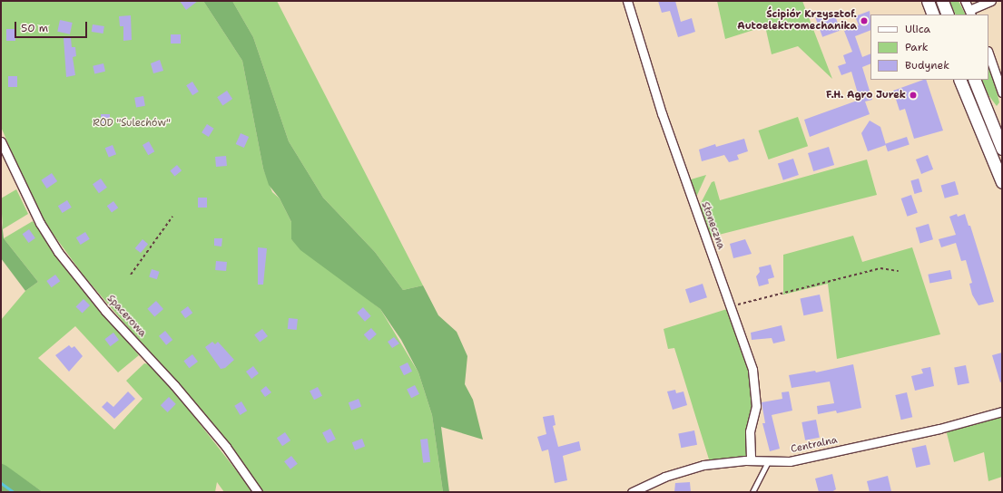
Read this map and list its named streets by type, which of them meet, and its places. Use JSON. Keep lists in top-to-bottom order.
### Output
{
  "streets": {
    "street": ["Słoneczna", "Spacerowa", "Centralna"]
  },
  "crossings": [
    ["Słoneczna", "Centralna"]
  ],
  "parks": ["ROD \"Sulechów\""],
  "places": ["Ścipiór Krzysztof. Autoelektromechanika", "F.H. Agro Jurek"],
  "legend": ["Ulica", "Park", "Budynek"],
  "scale_bar": "50 m"
}
